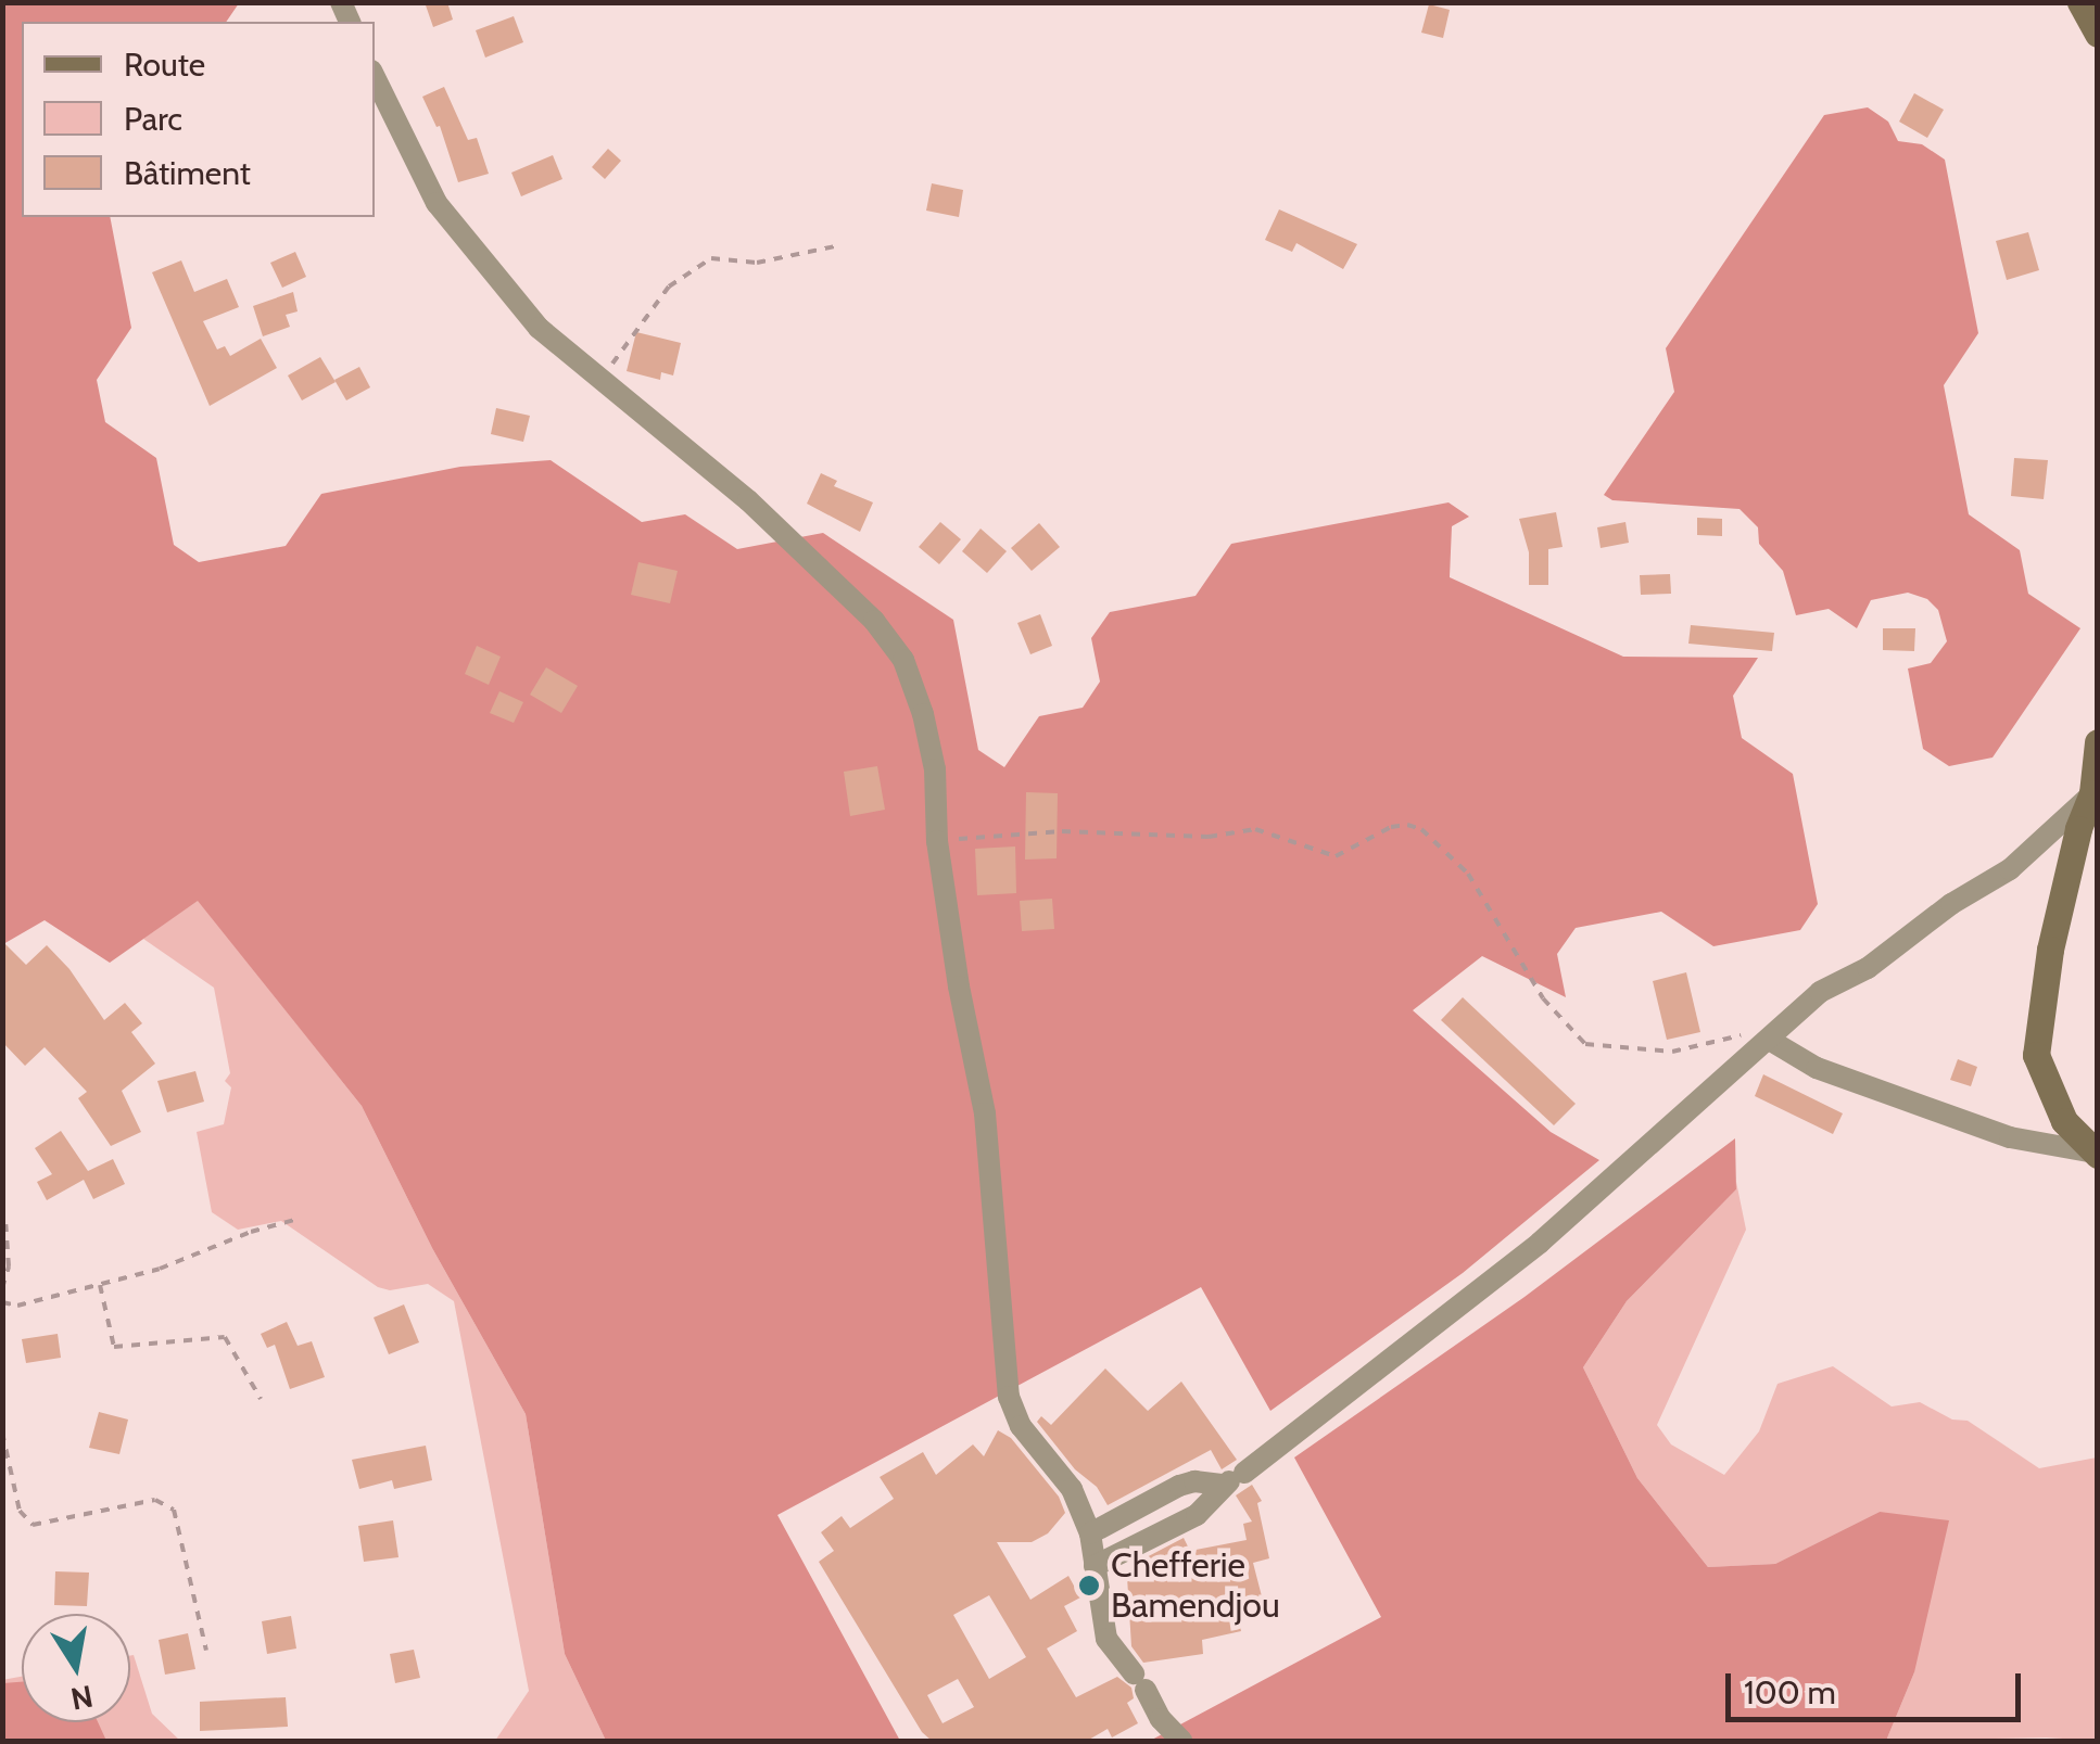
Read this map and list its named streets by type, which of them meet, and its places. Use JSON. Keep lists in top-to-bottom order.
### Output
{
  "places": ["Chefferie Bamendjou"],
  "legend": ["Route", "Parc", "Bâtiment"],
  "scale_bar": "100 m",
  "north": "bottom"
}
